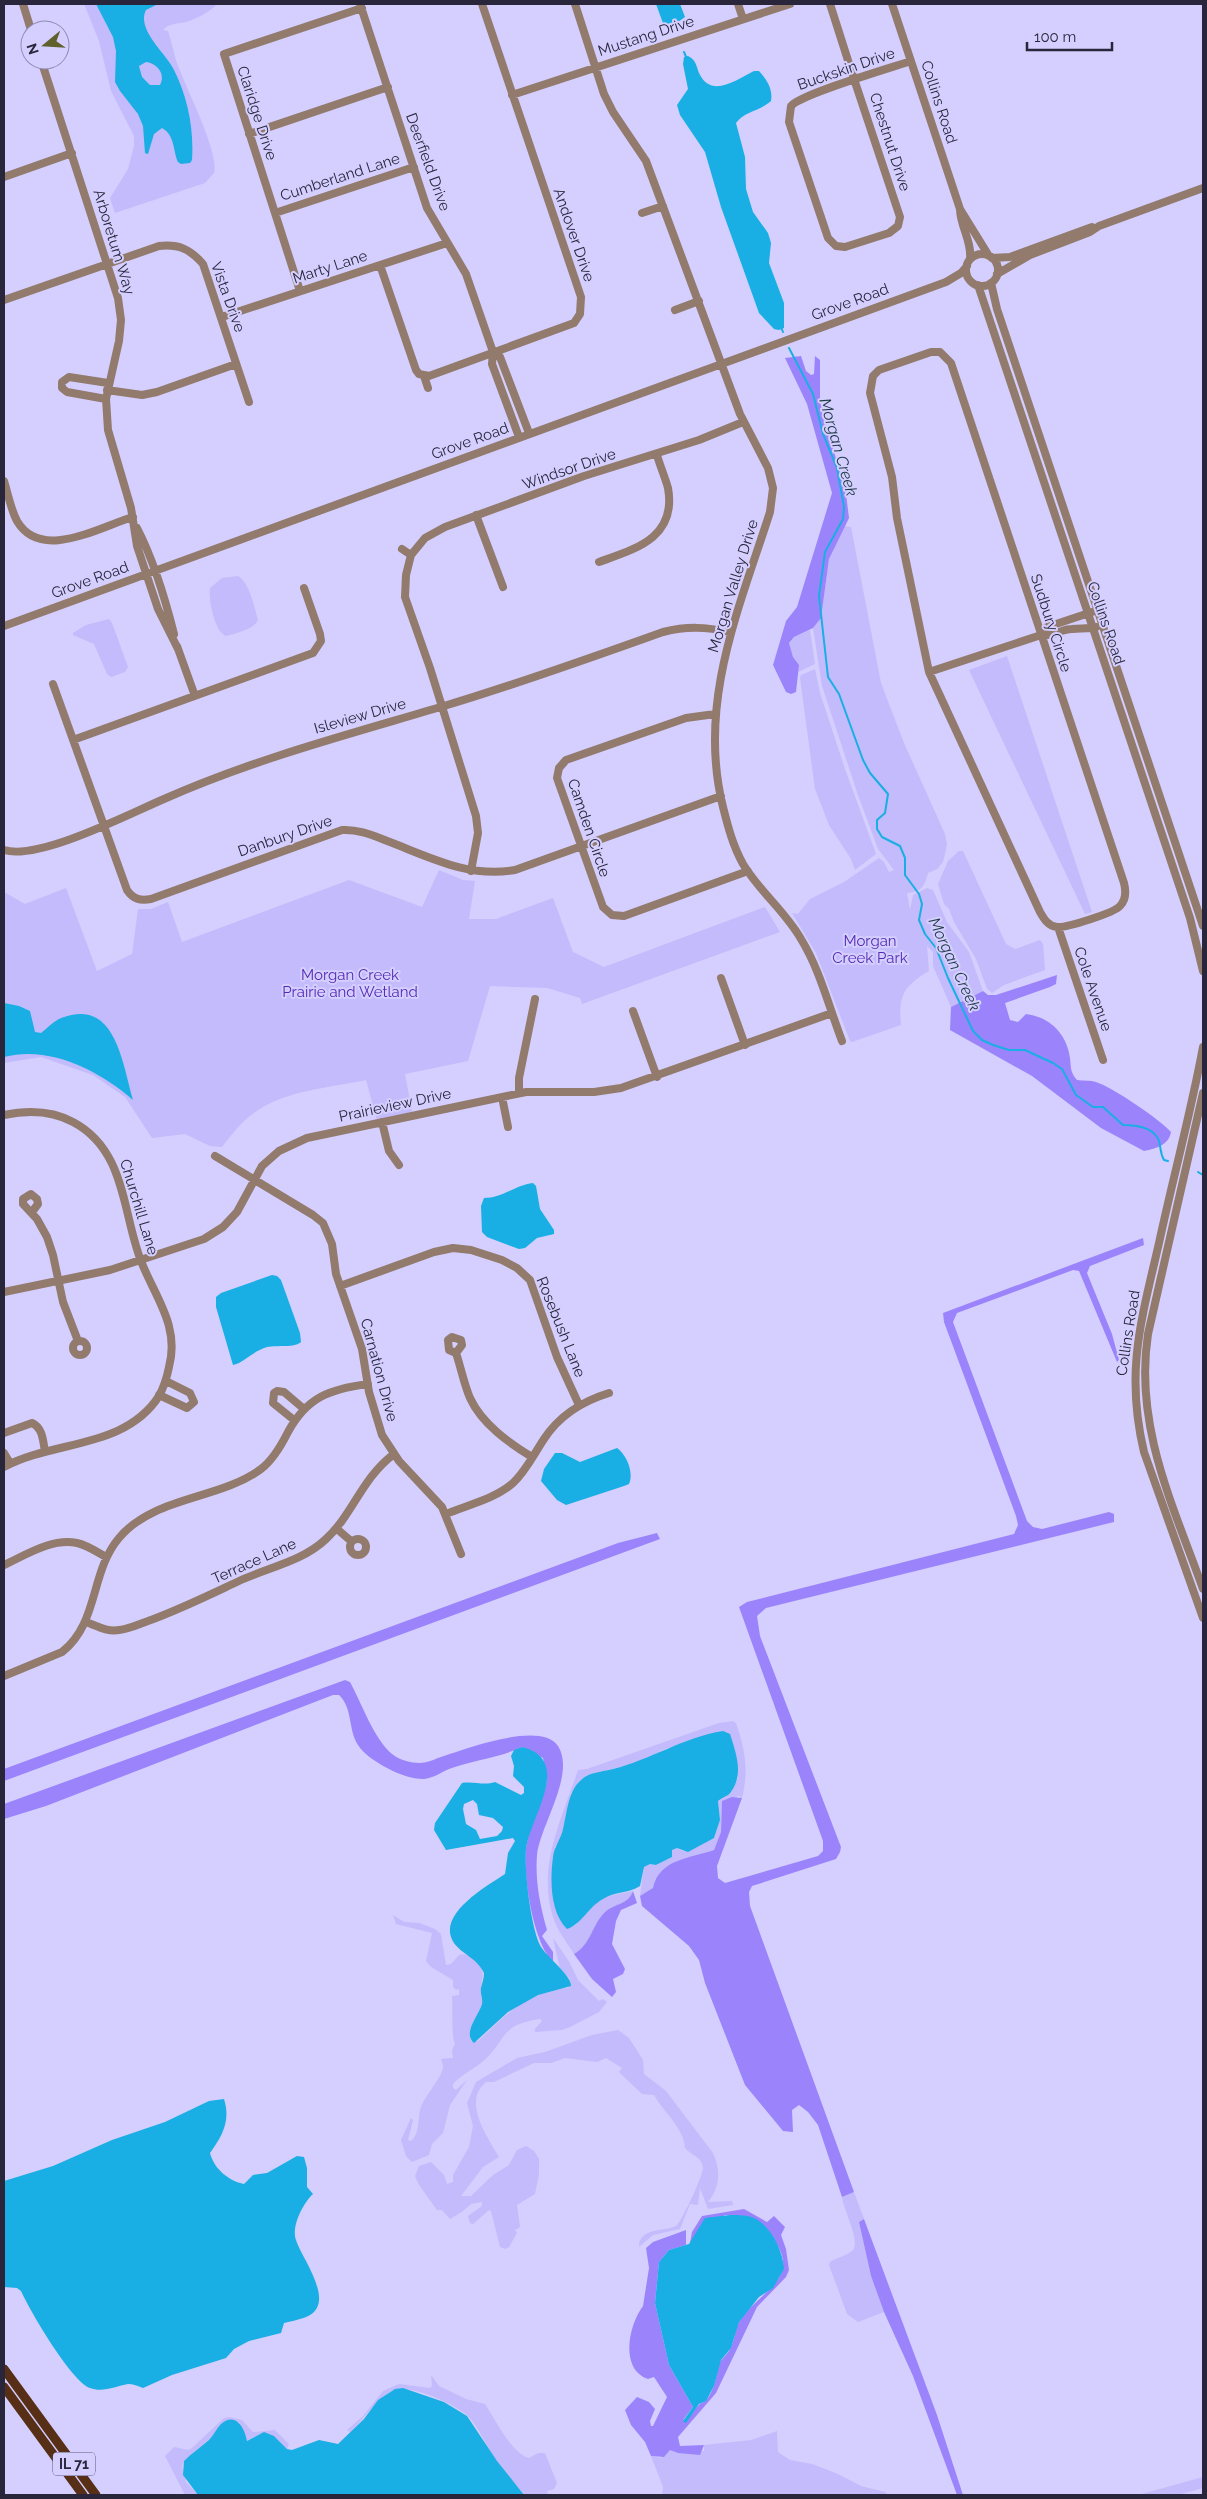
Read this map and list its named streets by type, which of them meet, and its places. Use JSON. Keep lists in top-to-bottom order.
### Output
{
  "streets": {
    "main road": ["IL 71"],
    "street": [
      "Mustang Drive",
      "Buckskin Drive",
      "Collins Road",
      "Claridge Drive",
      "Chestnut Drive",
      "Deerfield Drive",
      "Cumberland Lane",
      "Andover Drive",
      "Arboretum Way",
      "Marty Lane",
      "Vista Drive",
      "Grove Road",
      "Windsor Drive",
      "Morgan Valley Drive",
      "Sudbury Circle",
      "Isleview Drive",
      "Camden Circle",
      "Danbury Drive",
      "Cole Avenue",
      "Prairieview Drive",
      "Churchill Lane",
      "Rosebush Lane",
      "Carnation Drive",
      "Terrace Lane"
    ]
  },
  "crossings": [
    ["Mustang Drive", "Andover Drive"],
    ["Mustang Drive", "Morgan Valley Drive"],
    ["Buckskin Drive", "Collins Road"],
    ["Buckskin Drive", "Chestnut Drive"],
    ["Collins Road", "Grove Road"],
    ["Claridge Drive", "Deerfield Drive"],
    ["Claridge Drive", "Cumberland Lane"],
    ["Claridge Drive", "Marty Lane"],
    ["Deerfield Drive", "Cumberland Lane"],
    ["Deerfield Drive", "Andover Drive"],
    ["Deerfield Drive", "Marty Lane"],
    ["Arboretum Way", "Vista Drive"],
    ["Arboretum Way", "Grove Road"],
    ["Marty Lane", "Vista Drive"],
    ["Grove Road", "Morgan Valley Drive"],
    ["Windsor Drive", "Morgan Valley Drive"],
    ["Windsor Drive", "Isleview Drive"],
    ["Windsor Drive", "Danbury Drive"],
    ["Morgan Valley Drive", "Isleview Drive"],
    ["Morgan Valley Drive", "Camden Circle"],
    ["Morgan Valley Drive", "Danbury Drive"],
    ["Morgan Valley Drive", "Prairieview Drive"],
    ["Sudbury Circle", "Cole Avenue"],
    ["Isleview Drive", "Danbury Drive"],
    ["Camden Circle", "Danbury Drive"],
    ["Prairieview Drive", "Churchill Lane"],
    ["Prairieview Drive", "Carnation Drive"],
    ["Rosebush Lane", "Carnation Drive"],
    ["Carnation Drive", "Terrace Lane"]
  ],
  "water": ["Morgan Creek"],
  "parks": ["Morgan Creek Park", "Morgan Creek Prairie and Wetland"],
  "scale_bar": "100 m",
  "north": "left"
}
